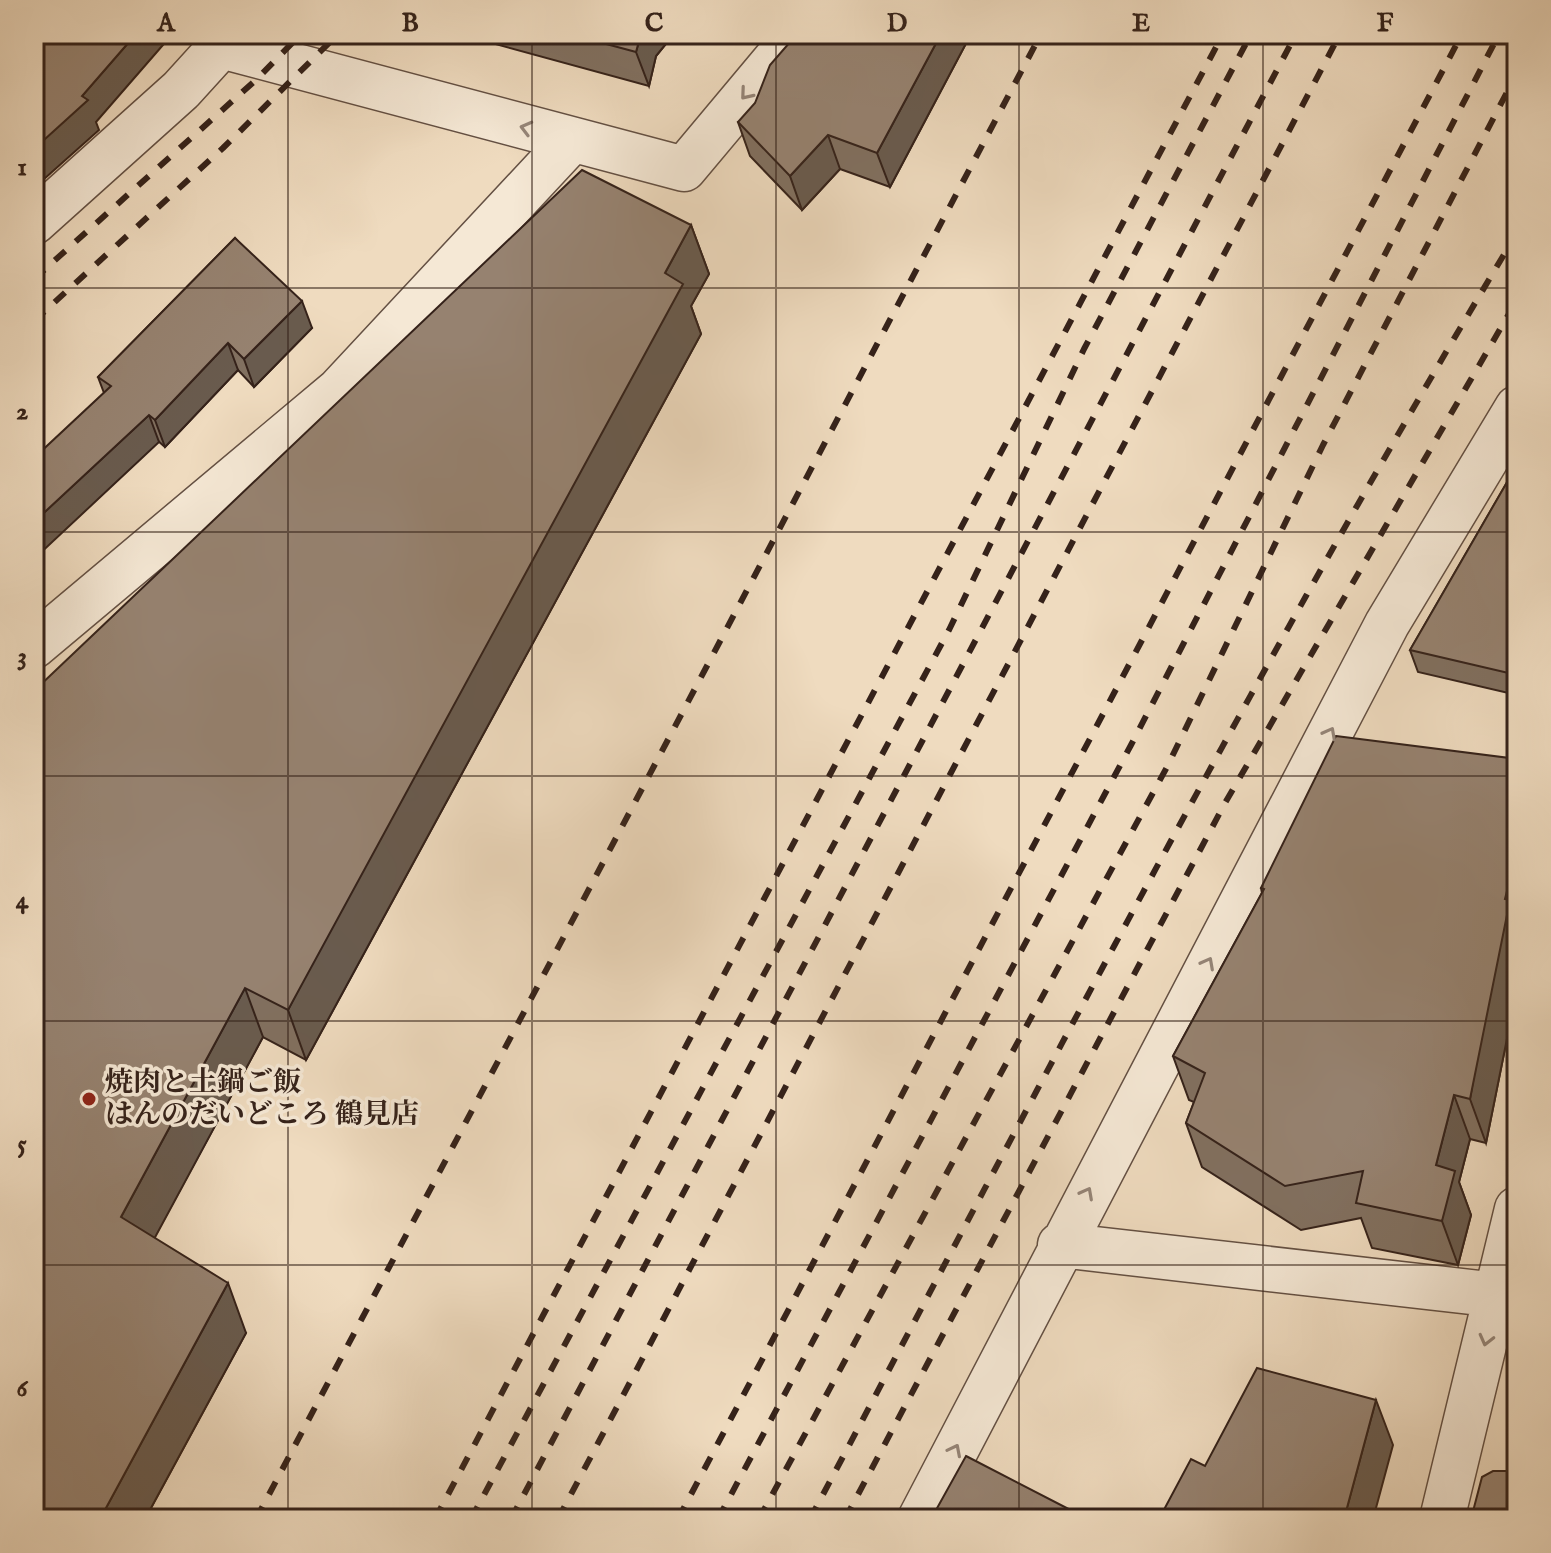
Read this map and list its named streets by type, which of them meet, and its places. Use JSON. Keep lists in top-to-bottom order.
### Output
{
  "places": ["焼肉と土鍋ご飯 はんのだいどころ 鶴見店"],
  "grid": {
    "columns": [
      "A",
      "B",
      "C",
      "D",
      "E",
      "F"
    ],
    "rows": [
      "1",
      "2",
      "3",
      "4",
      "5",
      "6"
    ]
  }
}
